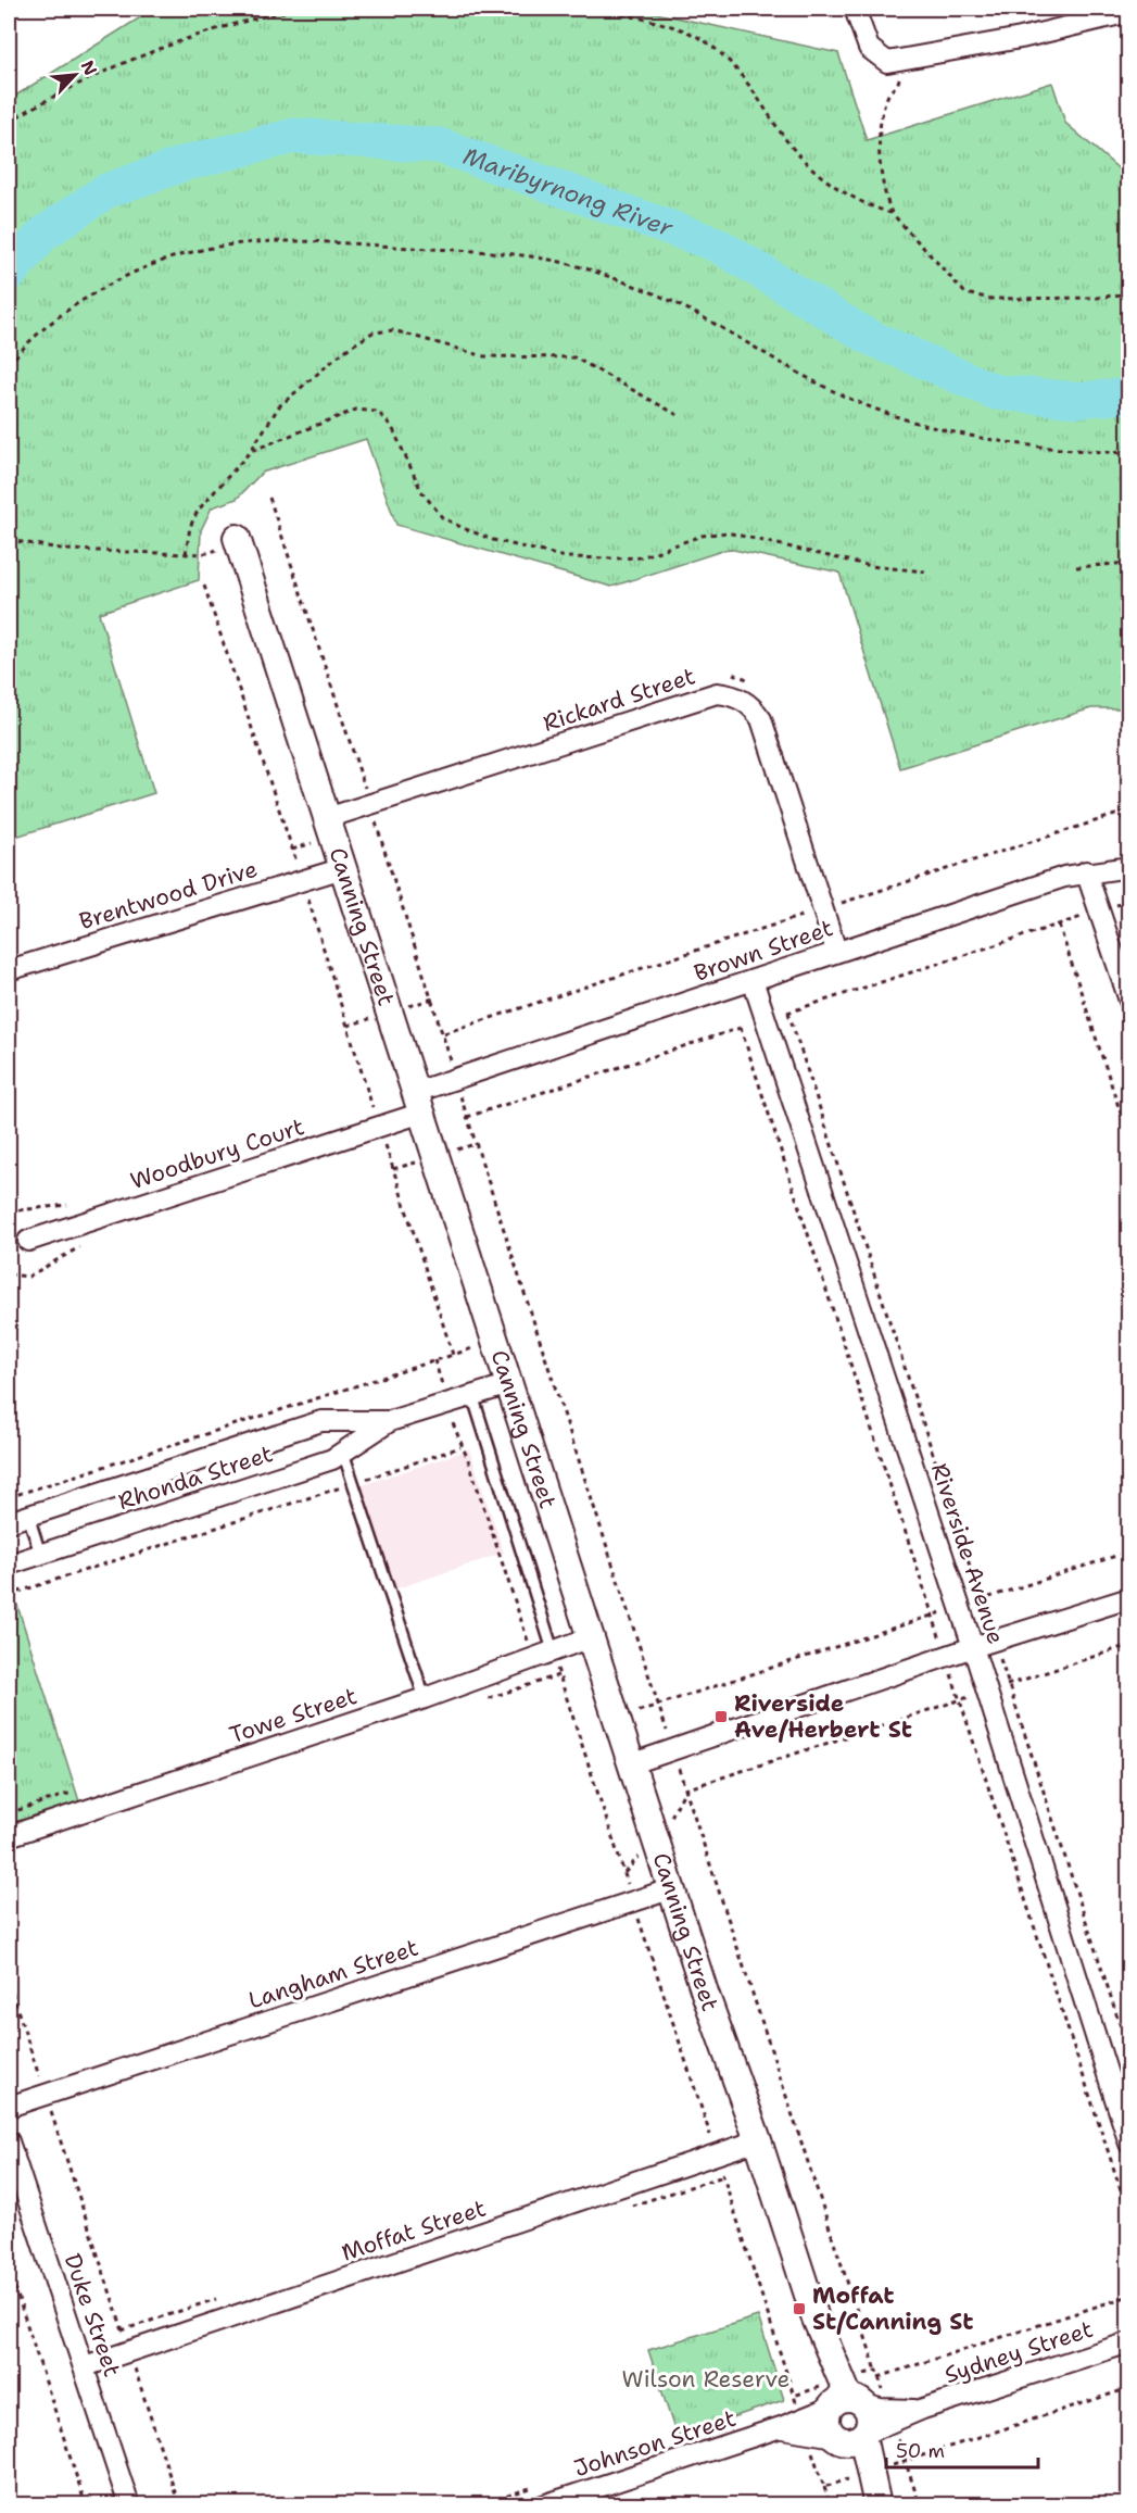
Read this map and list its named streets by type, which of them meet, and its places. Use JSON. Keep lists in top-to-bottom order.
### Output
{
  "streets": {
    "street": [
      "Rickard Street",
      "Brentwood Drive",
      "Canning Street",
      "Brown Street",
      "Woodbury Court",
      "Rhonda Street",
      "Riverside Avenue",
      "Towe Street",
      "Langham Street",
      "Moffat Street",
      "Duke Street",
      "Sydney Street",
      "Johnson Street"
    ]
  },
  "crossings": [
    ["Rickard Street", "Canning Street"],
    ["Rickard Street", "Brown Street"],
    ["Brentwood Drive", "Canning Street"],
    ["Canning Street", "Brown Street"],
    ["Canning Street", "Woodbury Court"],
    ["Canning Street", "Rhonda Street"],
    ["Canning Street", "Towe Street"],
    ["Canning Street", "Langham Street"],
    ["Canning Street", "Moffat Street"],
    ["Canning Street", "Sydney Street"],
    ["Canning Street", "Johnson Street"],
    ["Brown Street", "Woodbury Court"],
    ["Brown Street", "Riverside Avenue"],
    ["Moffat Street", "Duke Street"],
    ["Sydney Street", "Johnson Street"]
  ],
  "water": ["Maribyrnong River"],
  "parks": ["Wilson Reserve"],
  "places": {
    "transit": ["Riverside Ave/Herbert St", "Moffat St/Canning St"]
  },
  "scale_bar": "50 m",
  "north": "top right"
}
